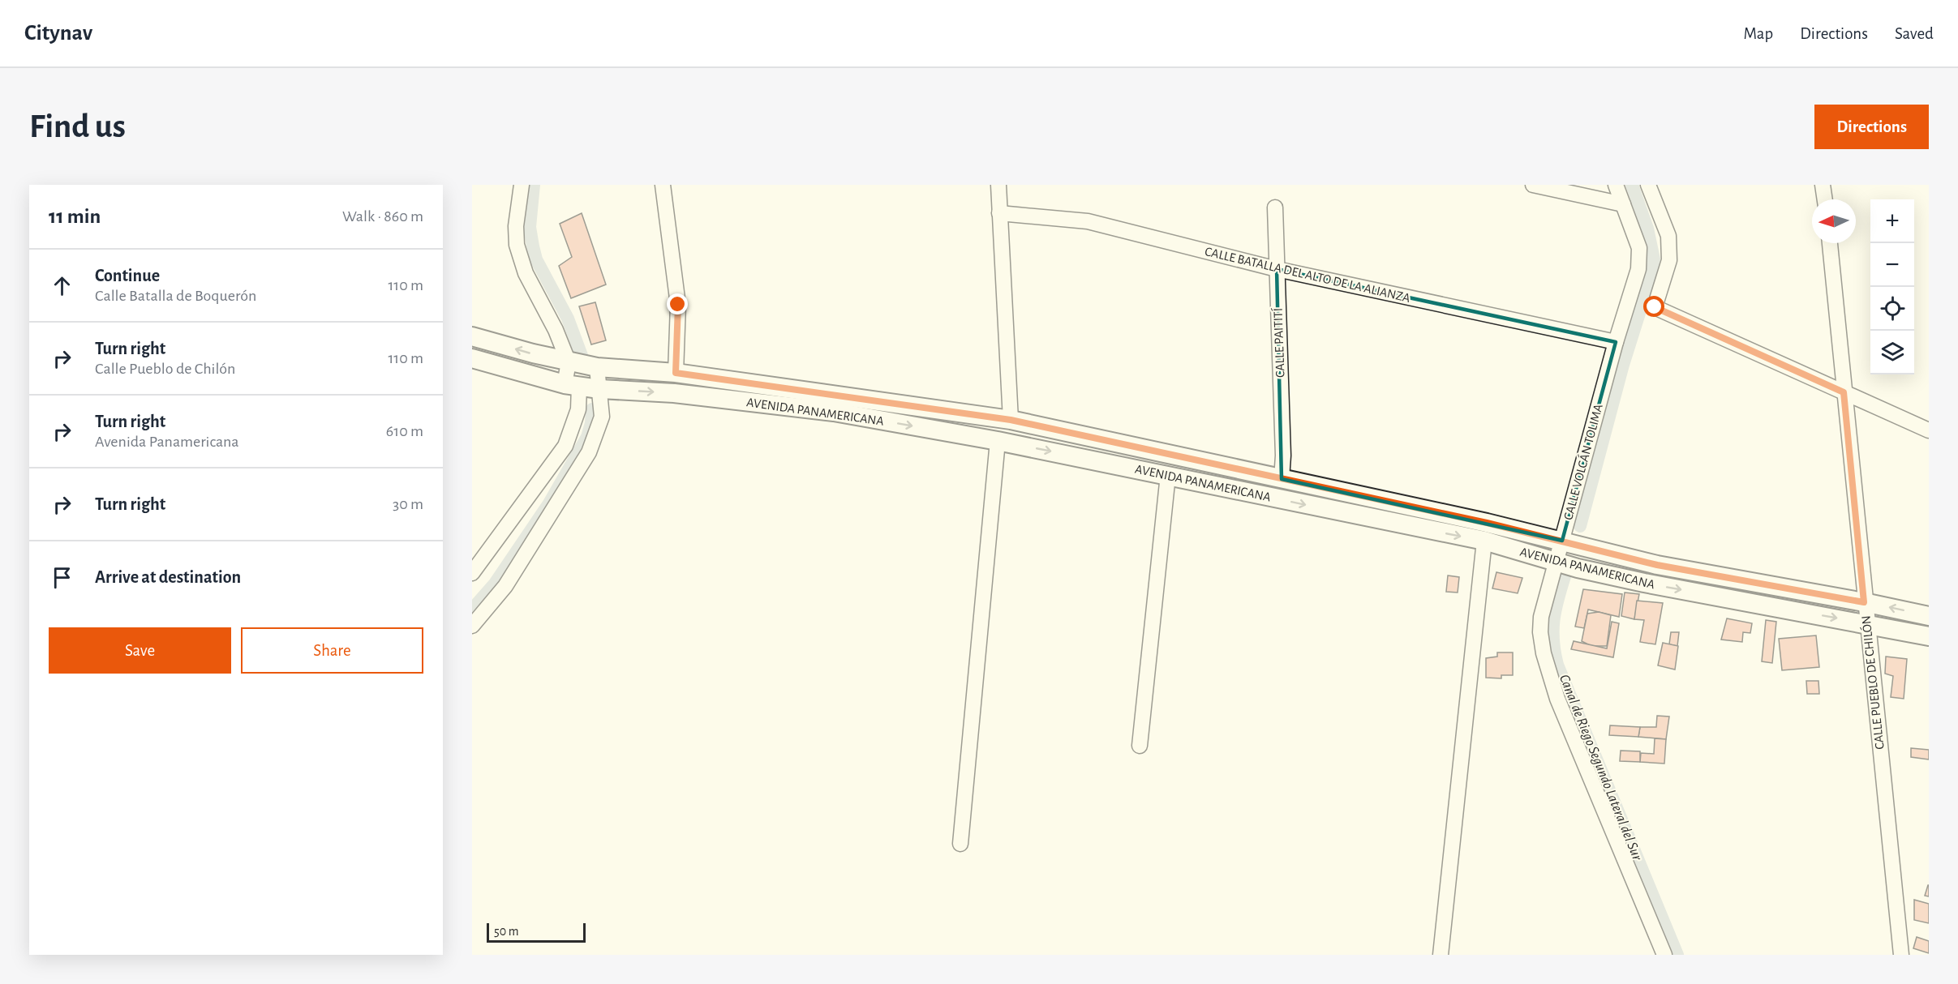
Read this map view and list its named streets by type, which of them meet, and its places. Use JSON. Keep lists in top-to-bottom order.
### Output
{
  "streets": {
    "main road": ["AVENIDA PANAMERICANA"],
    "street": [
      "CALLE BATALLA DEL ALTO DE LA ALIANZA",
      "CALLE PAITITÍ",
      "CALLE VOLCÁN TOLIMA",
      "CALLE PUEBLO DE CHILÓN"
    ]
  },
  "crossings": [
    ["CALLE BATALLA DEL ALTO DE LA ALIANZA", "CALLE PAITITÍ"],
    ["CALLE BATALLA DEL ALTO DE LA ALIANZA", "CALLE VOLCÁN TOLIMA"],
    ["CALLE PAITITÍ", "AVENIDA PANAMERICANA"],
    ["AVENIDA PANAMERICANA", "CALLE VOLCÁN TOLIMA"],
    ["AVENIDA PANAMERICANA", "CALLE PUEBLO DE CHILÓN"]
  ],
  "water": ["Canal de Riego Segundo Lateral del Sur"],
  "scale_bar": "50 m",
  "north": "left",
  "page": {
    "header": "Citynav",
    "nav": ["Map", "Directions", "Saved"],
    "buttons": [
      "Directions",
      ["Save", "Share"]
    ],
    "title": "Find us",
    "heading": ["11 min", "Walk · 860 m"],
    "map_buttons": ["+", "−"],
    "list": [
      ["Continue", "Calle Batalla de Boquerón", "110 m"],
      ["Turn right", "Calle Pueblo de Chilón", "110 m"],
      ["Turn right", "Avenida Panamericana", "610 m"],
      ["Turn right", "30 m"],
      "Arrive at destination"
    ],
    "scale": "50 m"
  }
}
